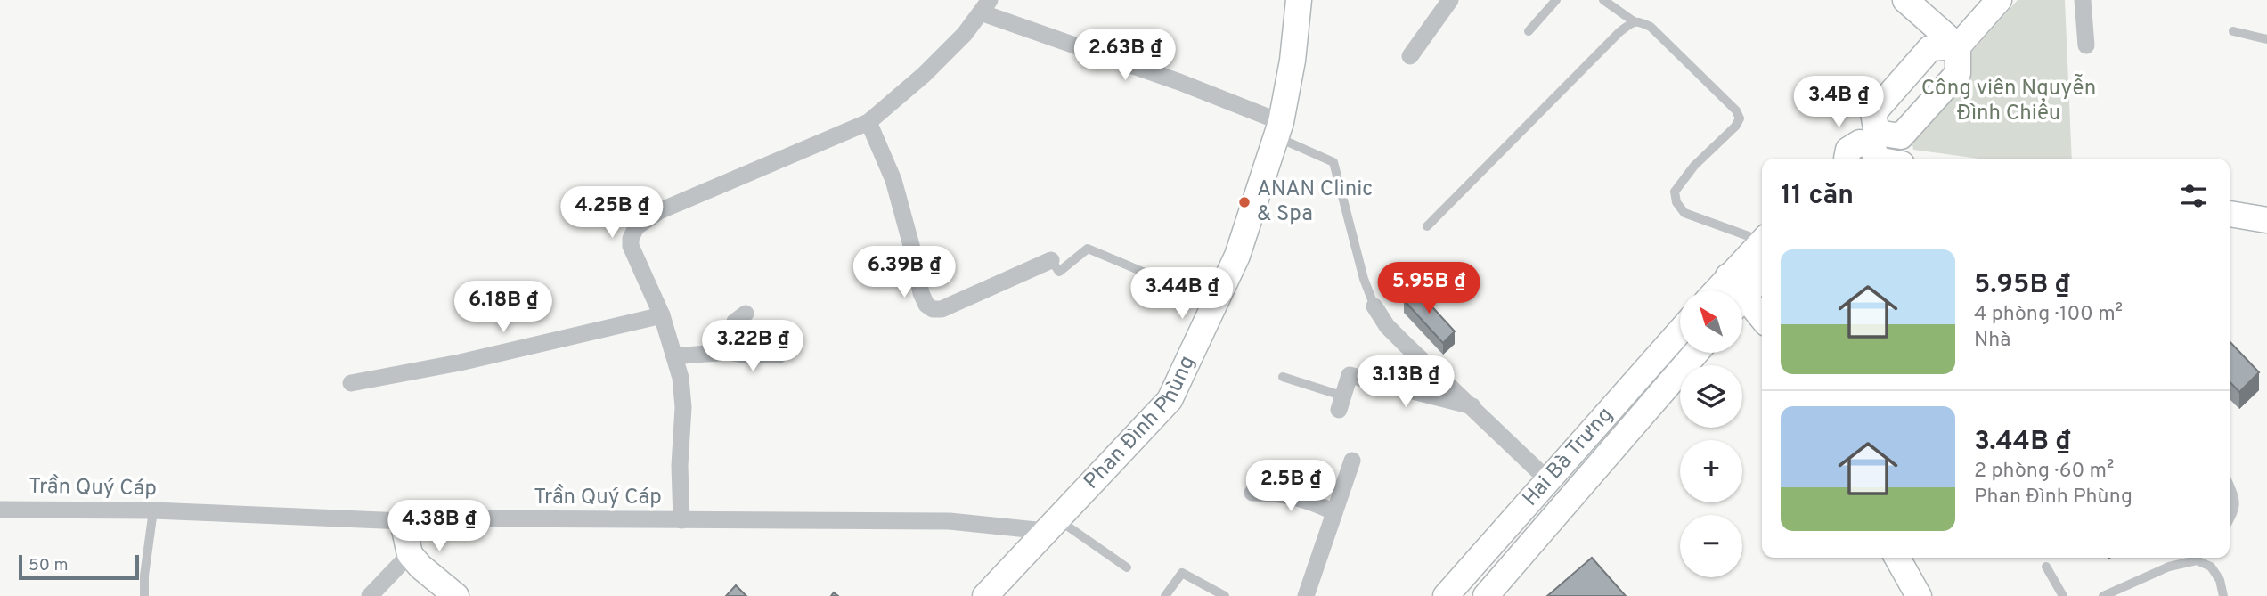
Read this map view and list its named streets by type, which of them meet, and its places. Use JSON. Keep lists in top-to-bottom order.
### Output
{
  "streets": {
    "street": ["Phan Đình Phùng", "Hai Bà Trưng", "Trần Quý Cáp"]
  },
  "crossings": [
    ["Phan Đình Phùng", "Trần Quý Cáp"]
  ],
  "parks": ["Công viên Nguyễn Đình Chiểu"],
  "places": ["ANAN Clinic & Spa"],
  "scale_bar": "50 m",
  "north": "top left",
  "page": {
    "price": [
      "2.63B ₫",
      "3.4B ₫",
      "4.25B ₫",
      "6.39B ₫",
      "5.95B ₫",
      "3.44B ₫",
      "6.18B ₫",
      "3.22B ₫",
      "3.13B ₫",
      "2.5B ₫",
      "4.38B ₫"
    ],
    "heading": "11 căn",
    "list": [
      {
        "name": "5.95B ₫",
        "note": "4 phòng · 100 m² · Nhà"
      },
      {
        "name": "3.44B ₫",
        "note": "2 phòng · 60 m² · Phan Đình Phùng"
      }
    ],
    "map_buttons": ["+", "−"],
    "scale": "50 m"
  }
}
